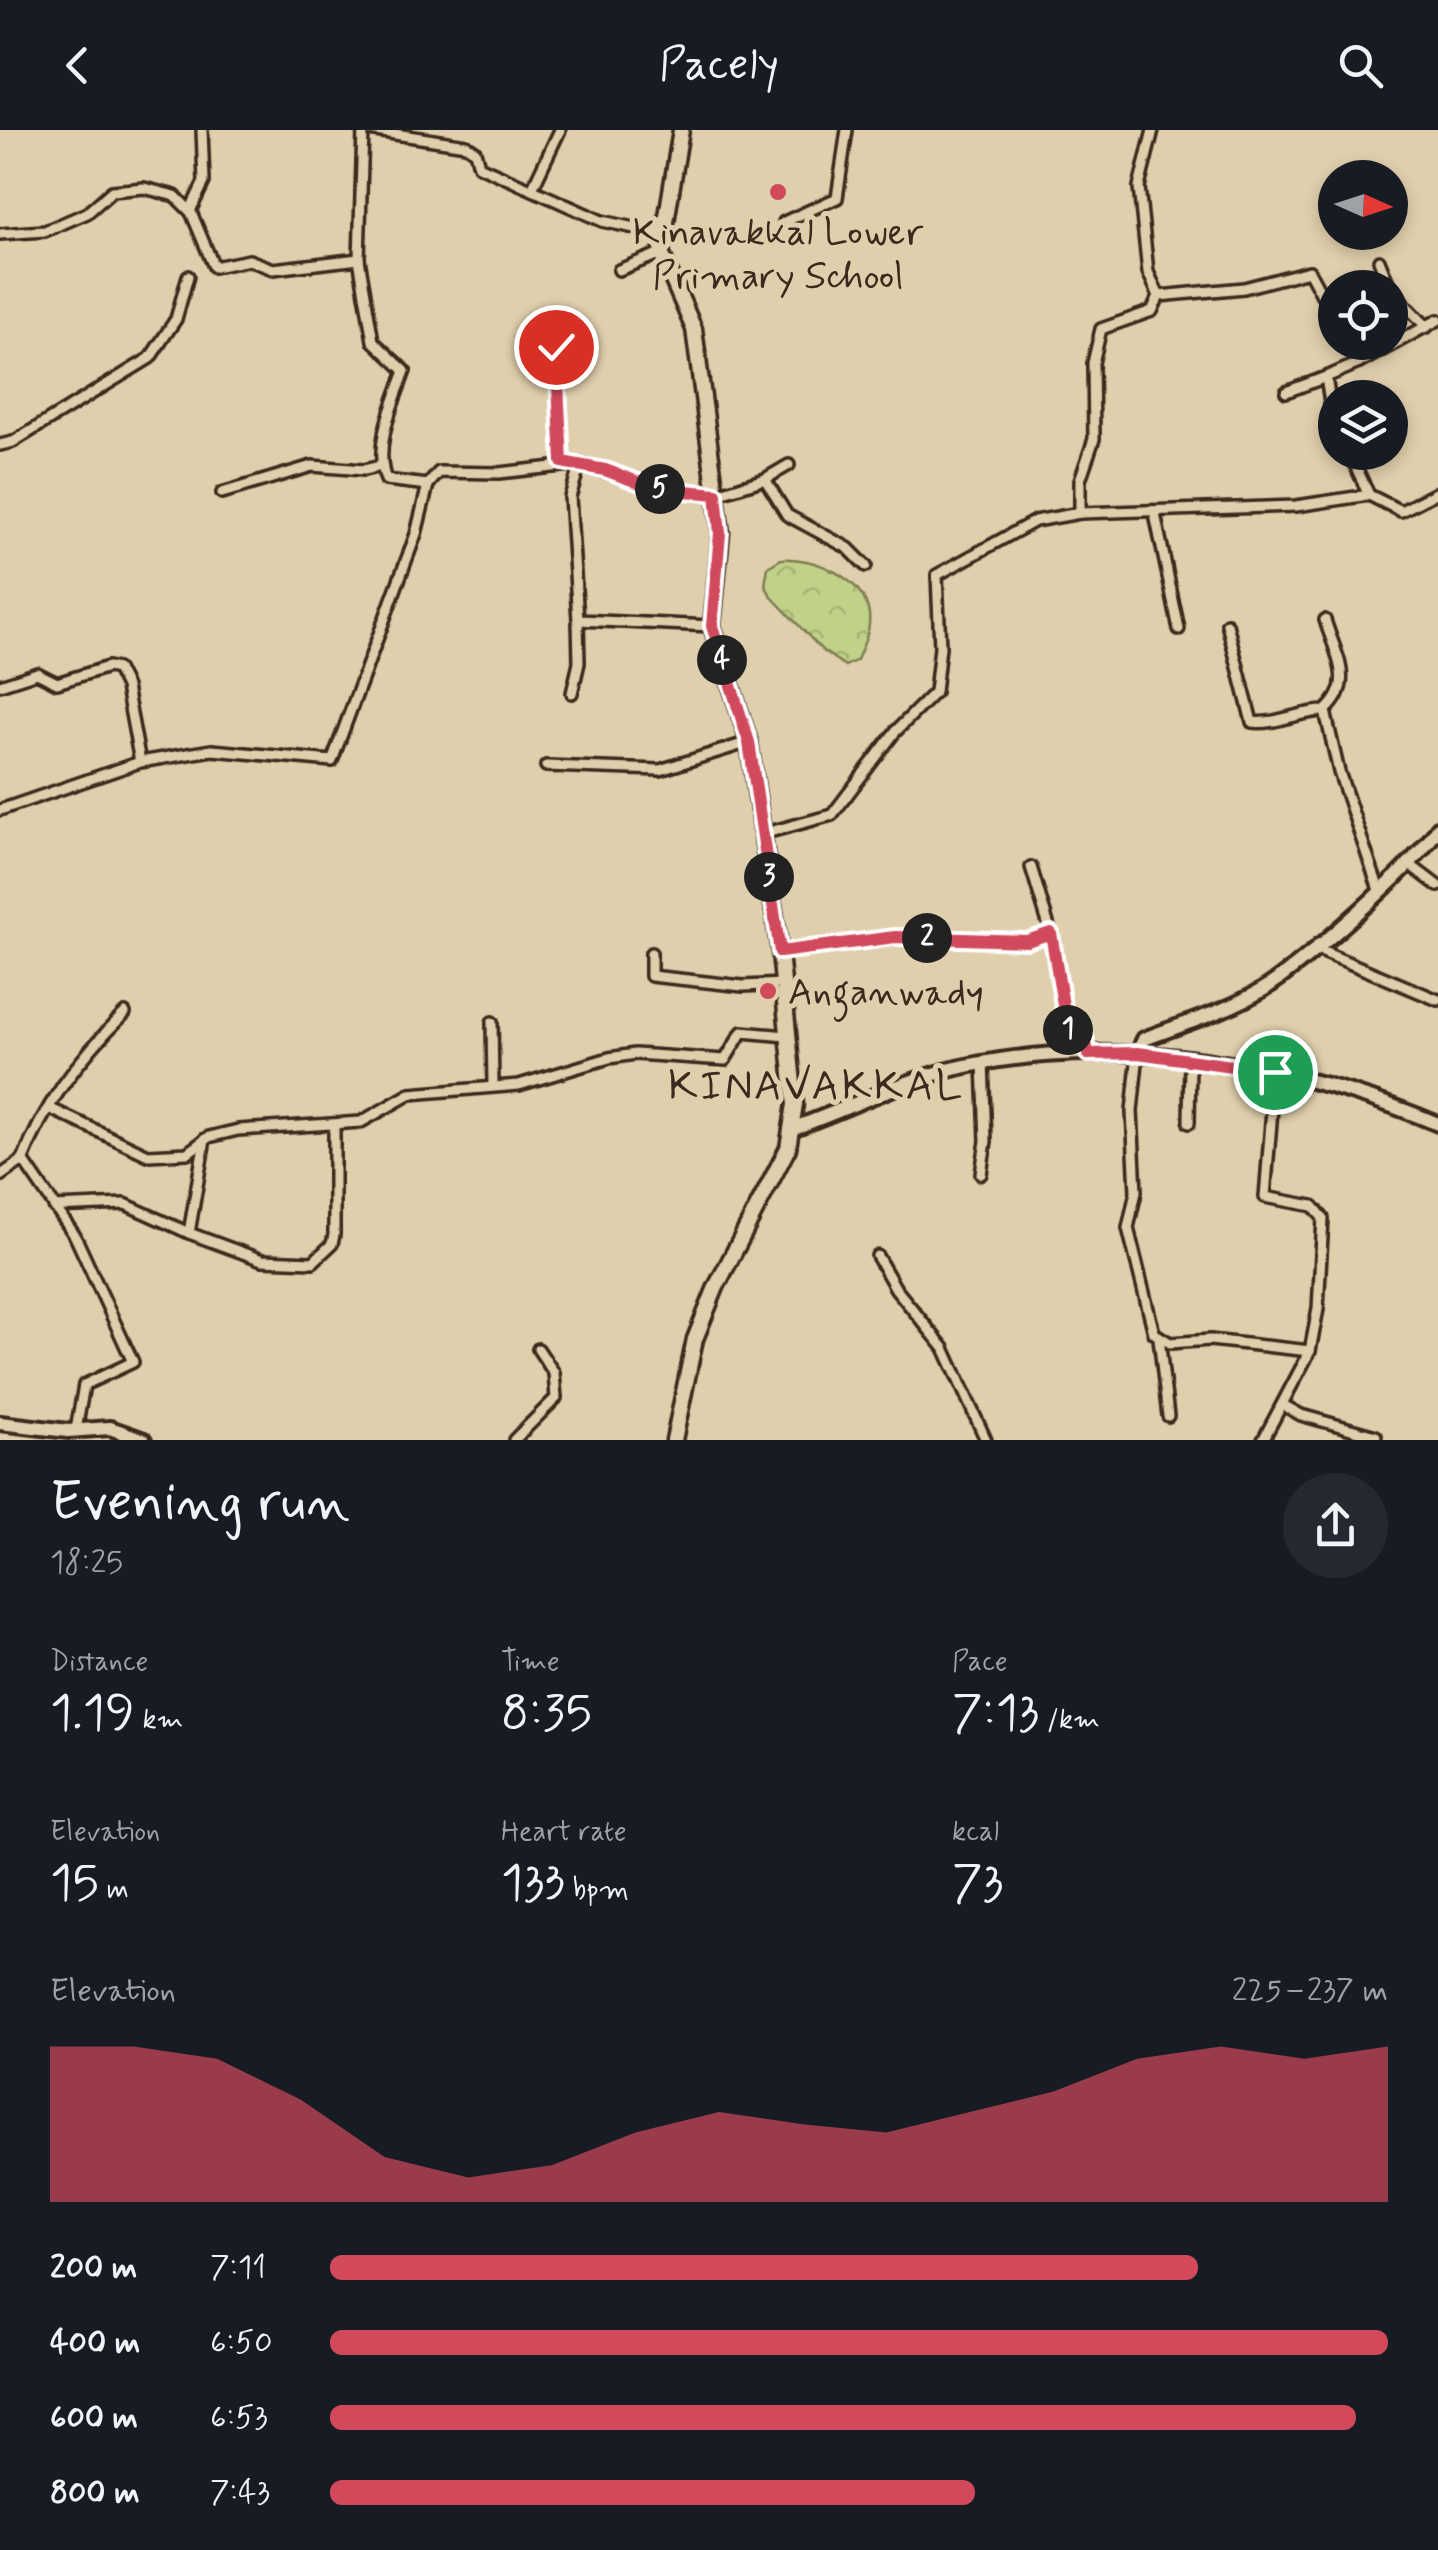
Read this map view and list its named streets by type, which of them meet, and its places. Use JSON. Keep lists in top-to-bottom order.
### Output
{
  "districts": ["KINAVAKKAL"],
  "places": ["Kinavakkal Lower Primary School", "Anganwady"],
  "north": "right",
  "page": {
    "header": "Pacely",
    "pins": [
      "5",
      "4",
      "3",
      "2",
      "1"
    ],
    "heading": ["Evening run", "18:25"],
    "stats": [
      ["Distance", "1.19 km"],
      ["Time", "8:35"],
      ["Pace", "7:13 /km"],
      ["Elevation", "15 m"],
      ["Heart rate", "133 bpm"],
      ["kcal", "73"]
    ],
    "chart": ["Elevation", "225–237 m"],
    "list": [
      {
        "name": "200 m",
        "note": "7:11"
      },
      {
        "name": "400 m",
        "note": "6:50"
      },
      {
        "name": "600 m",
        "note": "6:53"
      },
      {
        "name": "800 m",
        "note": "7:43"
      }
    ]
  }
}
